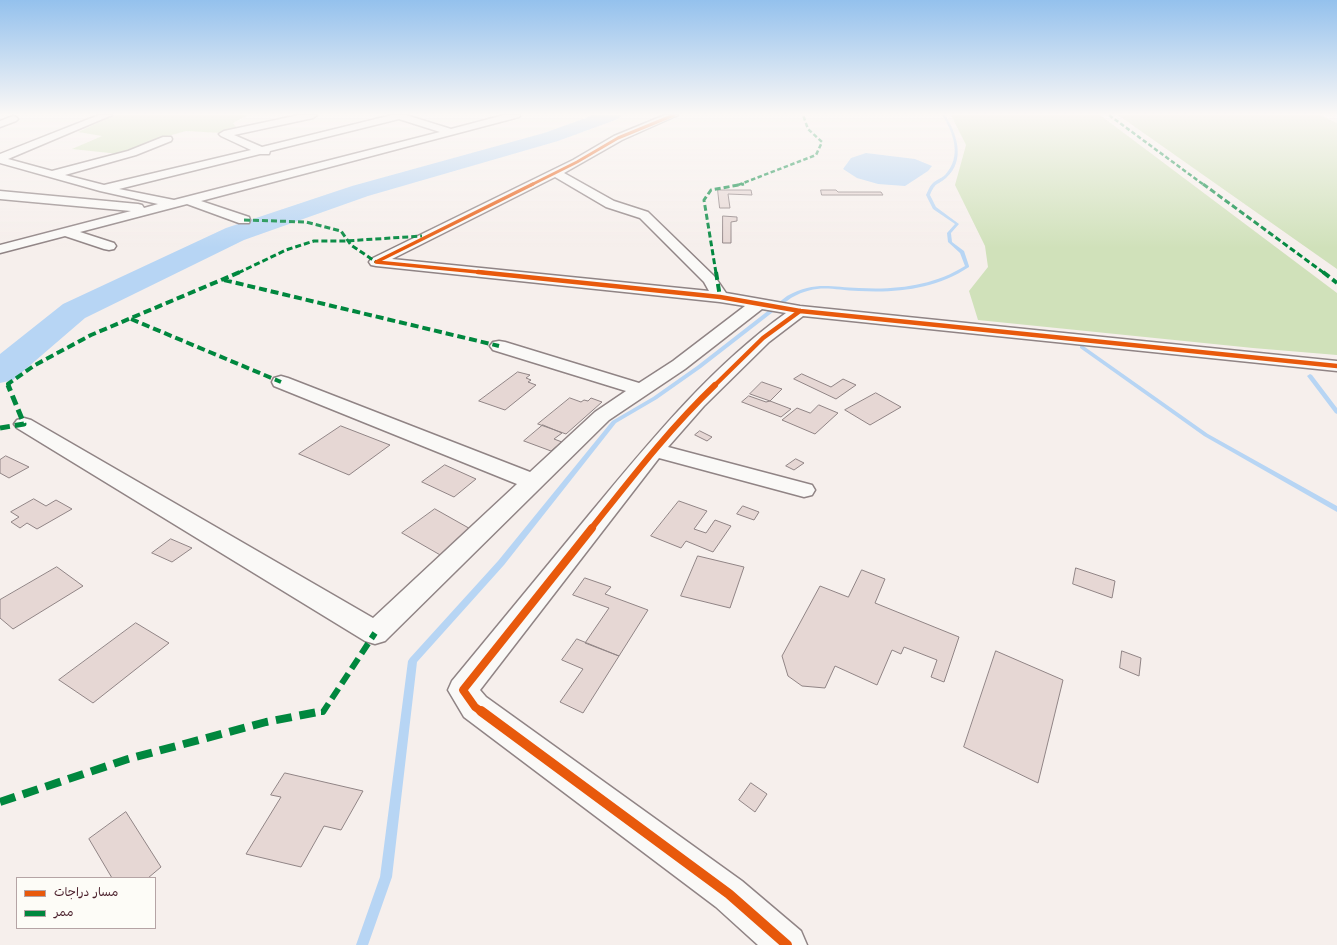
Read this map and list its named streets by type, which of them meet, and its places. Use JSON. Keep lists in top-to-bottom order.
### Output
{
  "legend": ["مسار دراجات", "ممر"]
}
